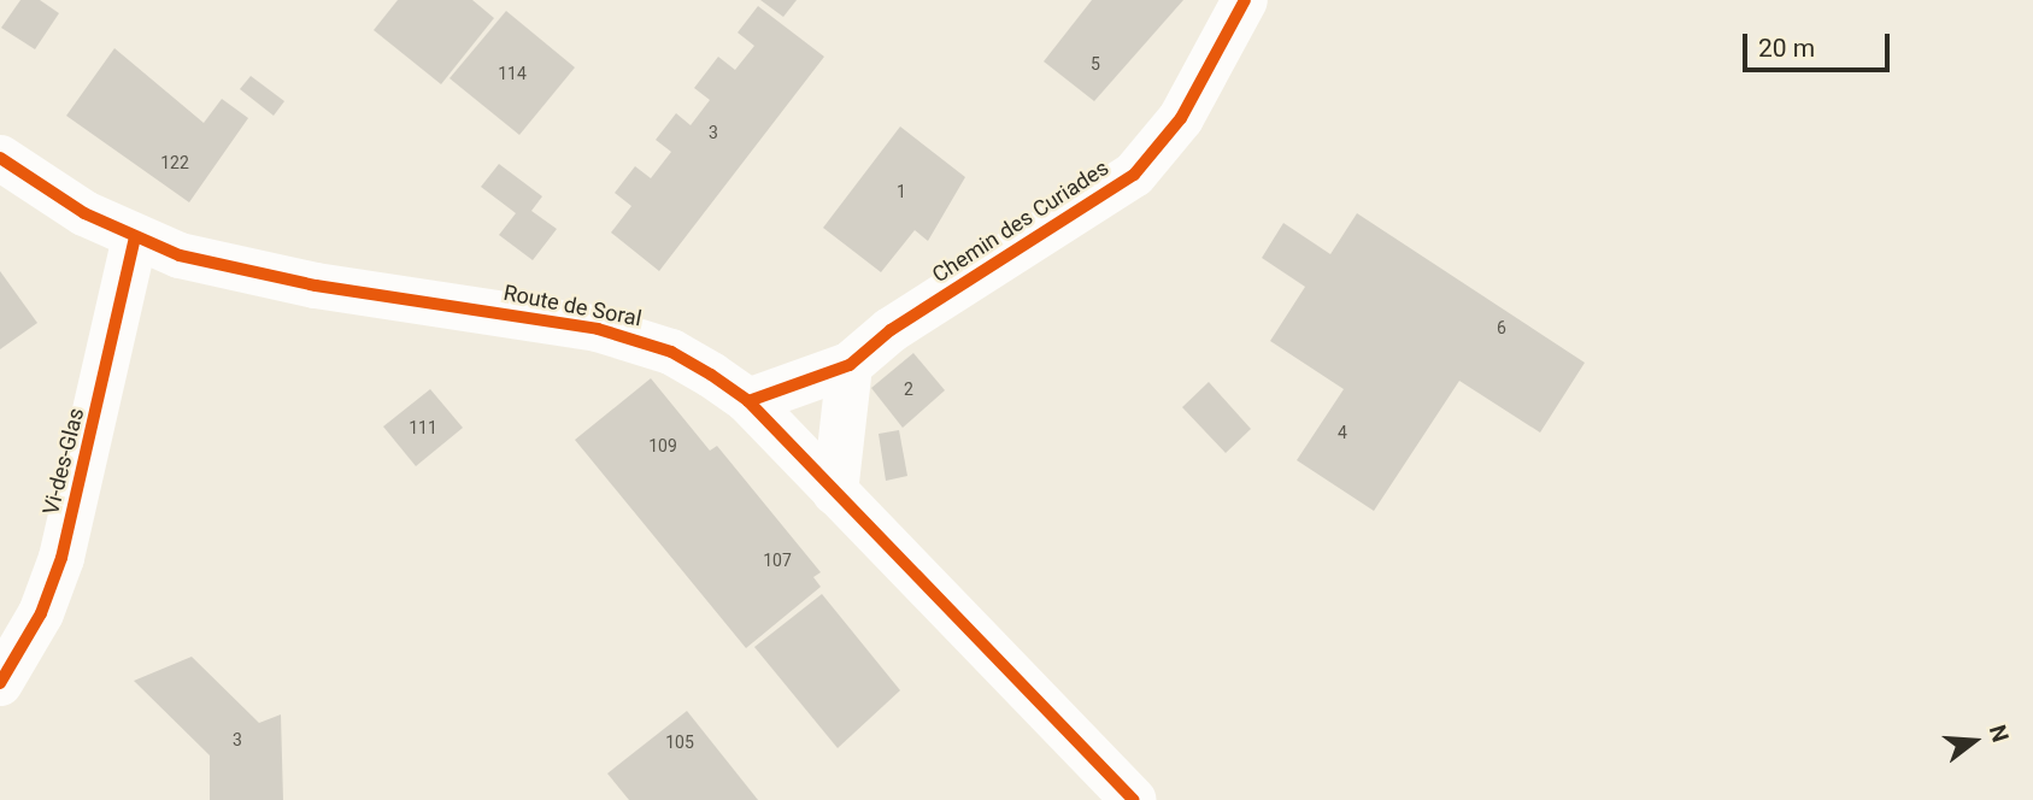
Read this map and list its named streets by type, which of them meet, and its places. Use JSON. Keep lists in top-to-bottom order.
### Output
{
  "streets": {
    "street": ["Chemin des Curiades", "Route de Soral", "Vi-des-Glas"]
  },
  "crossings": [
    ["Chemin des Curiades", "Route de Soral"],
    ["Route de Soral", "Vi-des-Glas"]
  ],
  "house_numbers": [
    "5",
    "114",
    "3",
    "122",
    "1",
    "6",
    "2",
    "111",
    "4",
    "109",
    "107",
    "3",
    "105"
  ],
  "scale_bar": "20 m",
  "north": "right"
}
